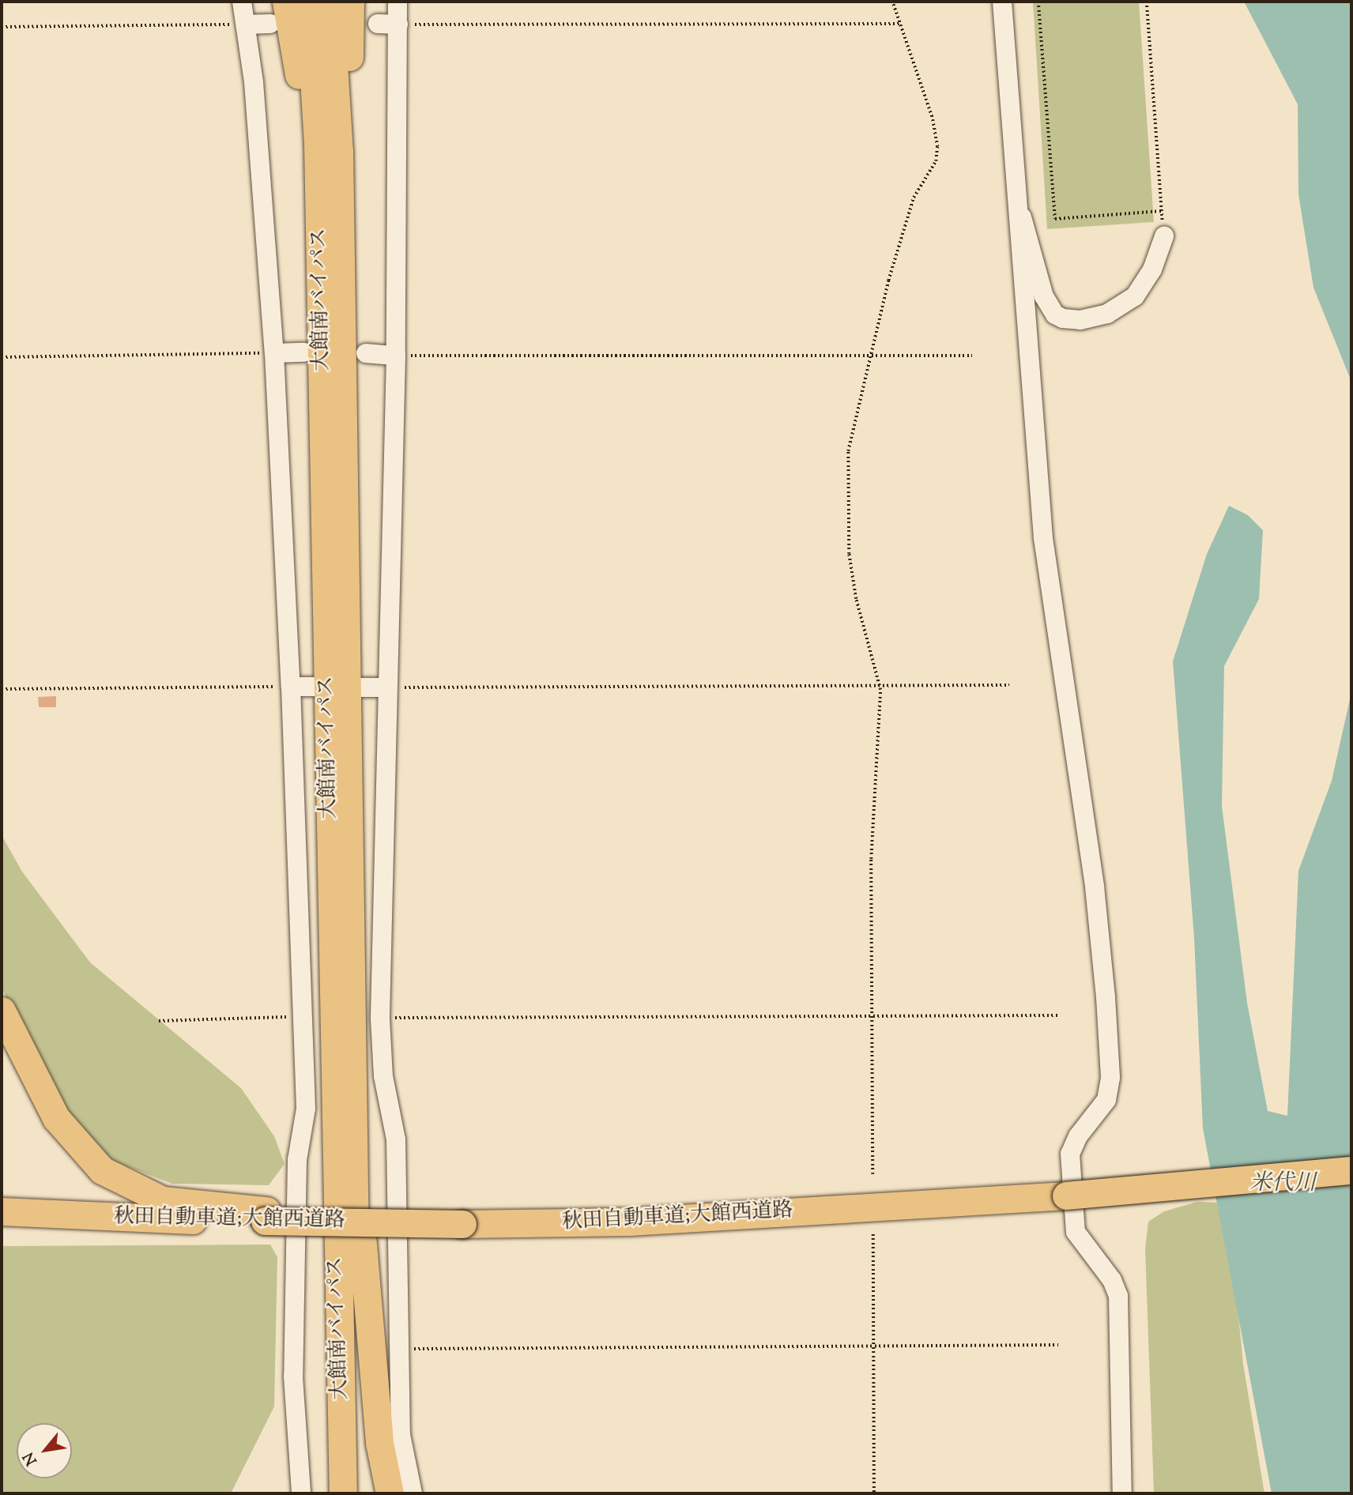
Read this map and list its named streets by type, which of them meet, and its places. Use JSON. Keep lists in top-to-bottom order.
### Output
{
  "streets": {
    "highway": ["大館南バイパス", "秋田自動車道;大館西道路"]
  },
  "water": ["米代川"],
  "north": "bottom left"
}
